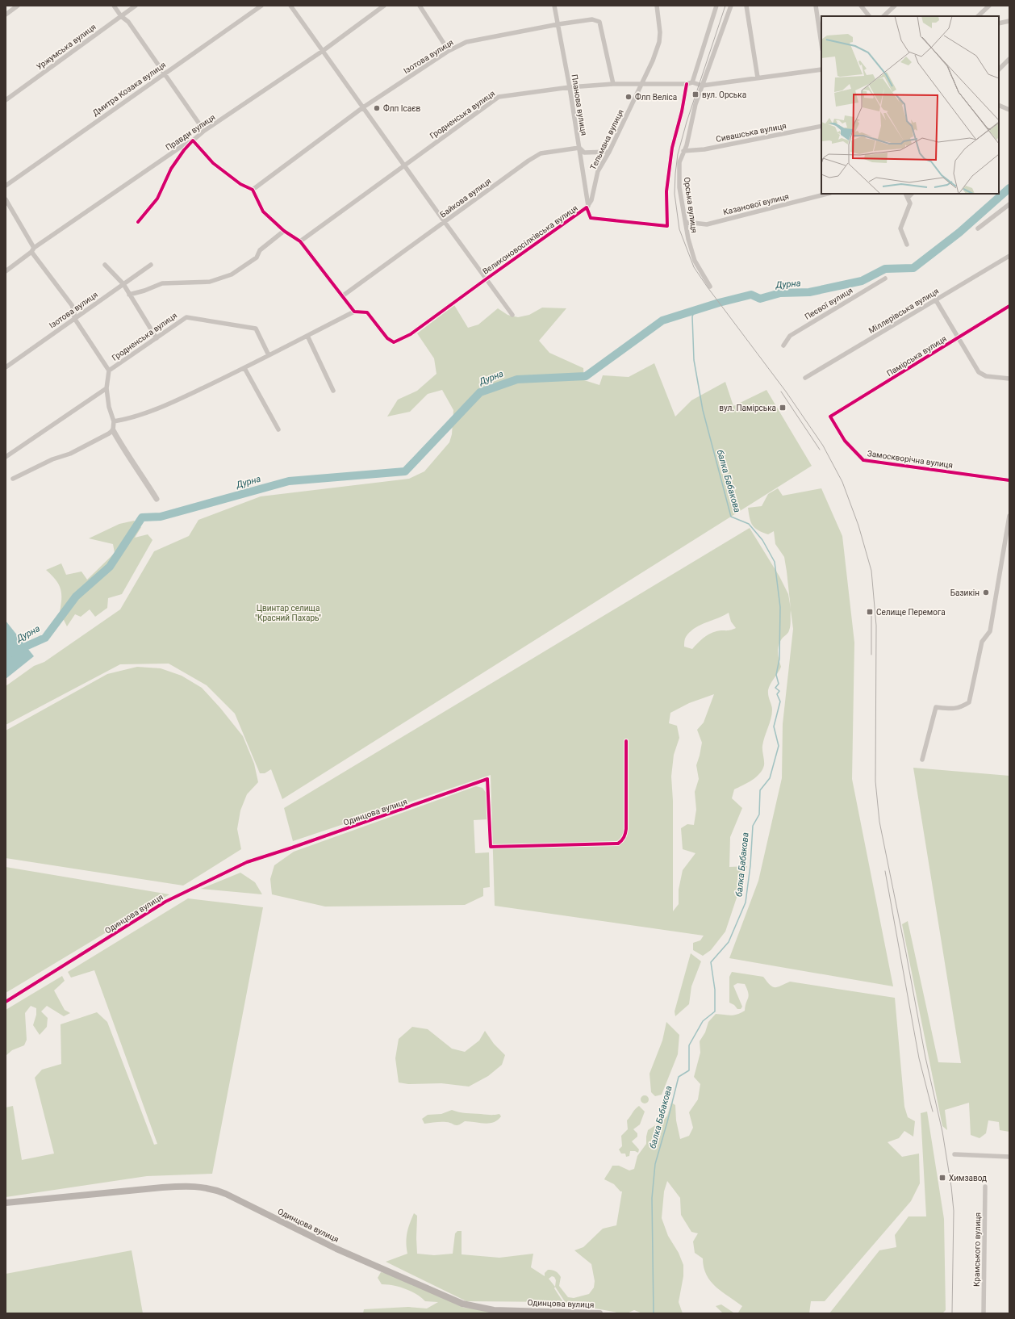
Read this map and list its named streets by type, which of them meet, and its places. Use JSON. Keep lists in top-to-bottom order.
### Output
{
  "streets": {
    "main road": ["Одинцова вулиця"],
    "street": [
      "Уржумська вулиця",
      "Ізотова вулиця",
      "Дмитра Козака вулиця",
      "Планова вулиця",
      "Гродненська вулиця",
      "Правди вулиця",
      "Сивашська вулиця",
      "Тельмана вулиця",
      "Байкова вулиця",
      "Казанової вулиця",
      "Орська вулиця",
      "Великоновосілківська вулиця",
      "Пеєвої вулиця",
      "Міллерівська вулиця",
      "Памірська вулиця",
      "Замоскворічна вулиця",
      "Крамського вулиця"
    ]
  },
  "crossings": [
    ["Ізотова вулиця", "Планова вулиця"],
    ["Ізотова вулиця", "Гродненська вулиця"],
    ["Планова вулиця", "Гродненська вулиця"],
    ["Планова вулиця", "Тельмана вулиця"],
    ["Планова вулиця", "Байкова вулиця"],
    ["Планова вулиця", "Великоновосілківська вулиця"],
    ["Гродненська вулиця", "Тельмана вулиця"],
    ["Гродненська вулиця", "Великоновосілківська вулиця"],
    ["Сивашська вулиця", "Орська вулиця"],
    ["Тельмана вулиця", "Байкова вулиця"],
    ["Тельмана вулиця", "Великоновосілківська вулиця"],
    ["Казанової вулиця", "Орська вулиця"],
    ["Памірська вулиця", "Замоскворічна вулиця"]
  ],
  "water": ["Дурна", "балка Бабакова"],
  "parks": ["Цвинтар селища \"Красний Пахарь\""],
  "places": {
    "transit": [
      "вул. Орська",
      "вул. Памірська",
      "Селище Перемога",
      "Химзавод"
    ],
    "other": ["Флп Веліса", "Флп Ісаєв", "Базикін"]
  }
}
